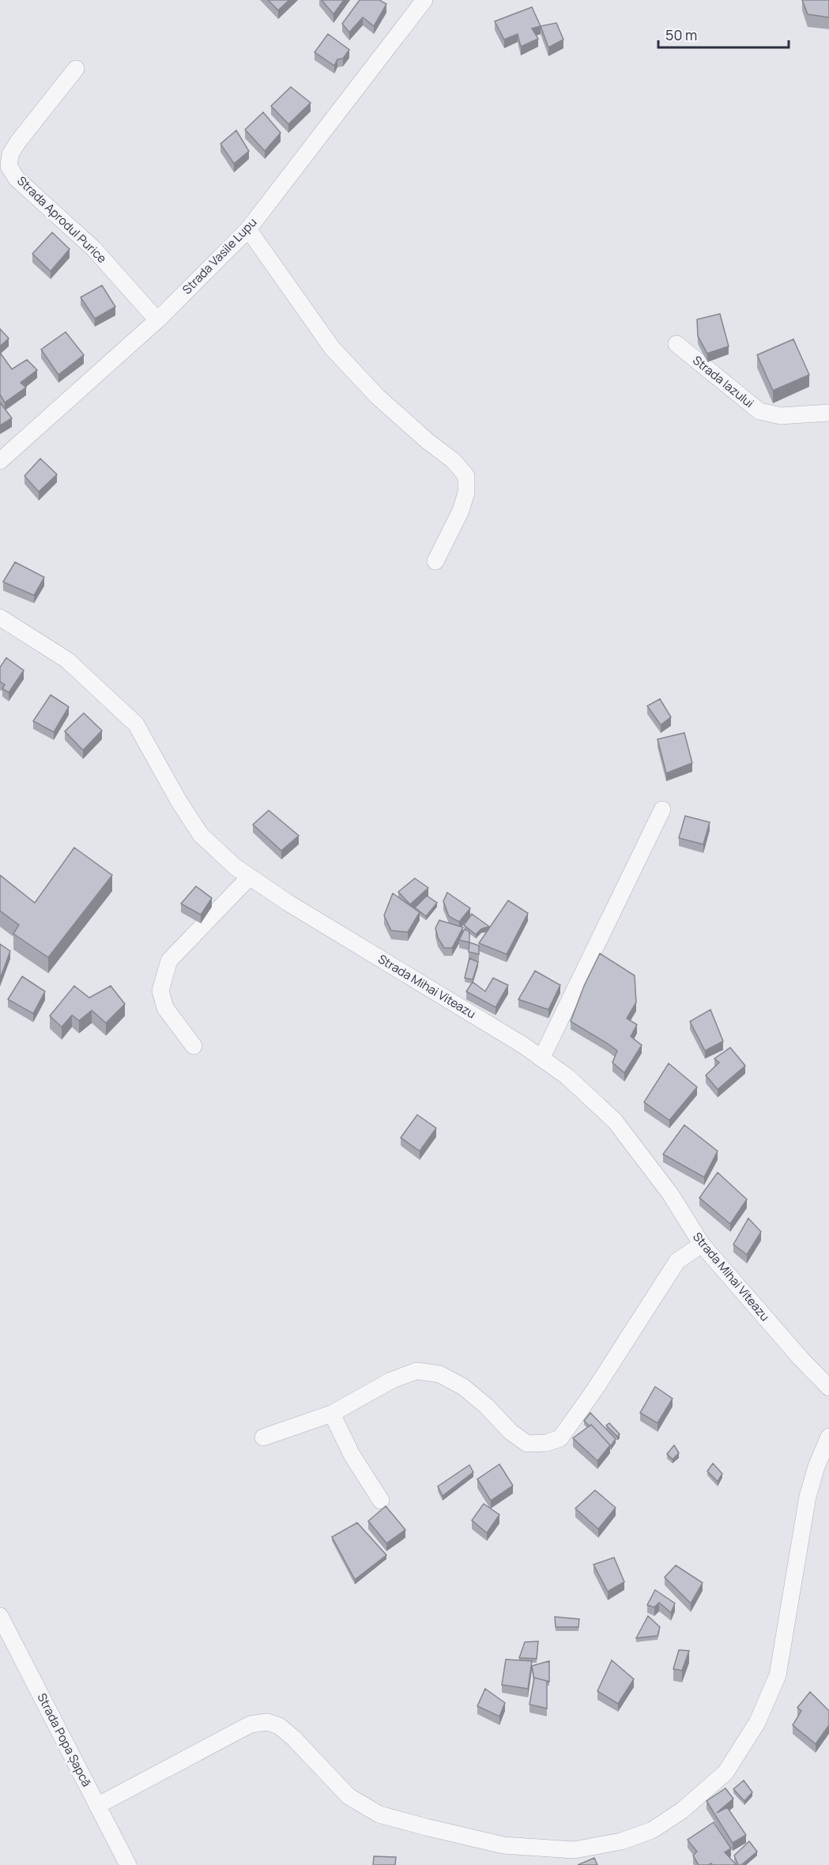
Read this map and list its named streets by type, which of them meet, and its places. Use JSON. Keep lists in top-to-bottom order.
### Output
{
  "streets": {
    "street": [
      "Strada Aprodul Purice",
      "Strada Vasile Lupu",
      "Strada Iazului",
      "Strada Mihai Viteazu",
      "Strada Popa Șapcă"
    ]
  },
  "crossings": [
    ["Strada Aprodul Purice", "Strada Vasile Lupu"]
  ],
  "scale_bar": "50 m"
}
